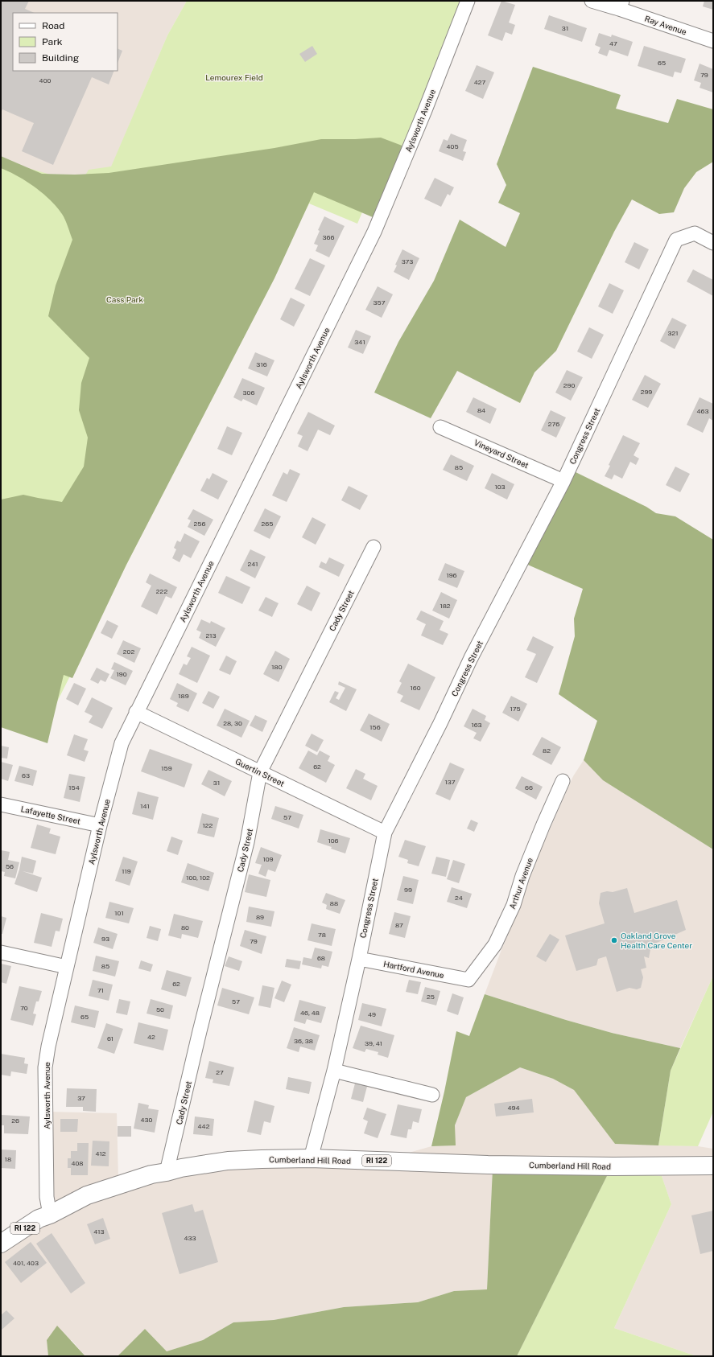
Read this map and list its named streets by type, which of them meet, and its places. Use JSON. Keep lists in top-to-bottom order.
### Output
{
  "streets": {
    "main road": ["Cumberland Hill Road", "RI 122"],
    "street": [
      "Ray Avenue",
      "Aylsworth Avenue",
      "Congress Street",
      "Vineyard Street",
      "Cady Street",
      "Guertin Street",
      "Lafayette Street",
      "Arthur Avenue",
      "Hartford Avenue"
    ]
  },
  "crossings": [
    ["Aylsworth Avenue", "Guertin Street"],
    ["Aylsworth Avenue", "Lafayette Street"],
    ["Aylsworth Avenue", "Cumberland Hill Road"],
    ["Congress Street", "Vineyard Street"],
    ["Congress Street", "Guertin Street"],
    ["Congress Street", "Hartford Avenue"],
    ["Congress Street", "Cumberland Hill Road"],
    ["Cady Street", "Guertin Street"],
    ["Cady Street", "Cumberland Hill Road"],
    ["Arthur Avenue", "Hartford Avenue"]
  ],
  "parks": ["Lemourex Field", "Cass Park"],
  "places": ["Oakland Grove Health Care Center"],
  "house_numbers": [
    "31",
    "47",
    "65",
    "79",
    "400",
    "427",
    "405",
    "366",
    "373",
    "357",
    "321",
    "341",
    "316",
    "290",
    "299",
    "306",
    "84",
    "463",
    "276",
    "85",
    "103",
    "256",
    "265",
    "241",
    "196",
    "222",
    "182",
    "213",
    "202",
    "180",
    "190",
    "160",
    "189",
    "175",
    "28, 30",
    "163",
    "156",
    "82",
    "62",
    "159",
    "63",
    "137",
    "31",
    "154",
    "66",
    "141",
    "57",
    "122",
    "106",
    "109",
    "56",
    "119",
    "100, 102",
    "99",
    "24",
    "88",
    "101",
    "89",
    "87",
    "80",
    "78",
    "93",
    "79",
    "68",
    "85",
    "62",
    "71",
    "25",
    "57",
    "70",
    "50",
    "46, 48",
    "49",
    "65",
    "42",
    "61",
    "36, 38",
    "39, 41",
    "27",
    "37",
    "494",
    "430",
    "26",
    "442",
    "412",
    "18",
    "408",
    "413",
    "433",
    "401, 403"
  ],
  "legend": ["Road", "Park", "Building"]
}
